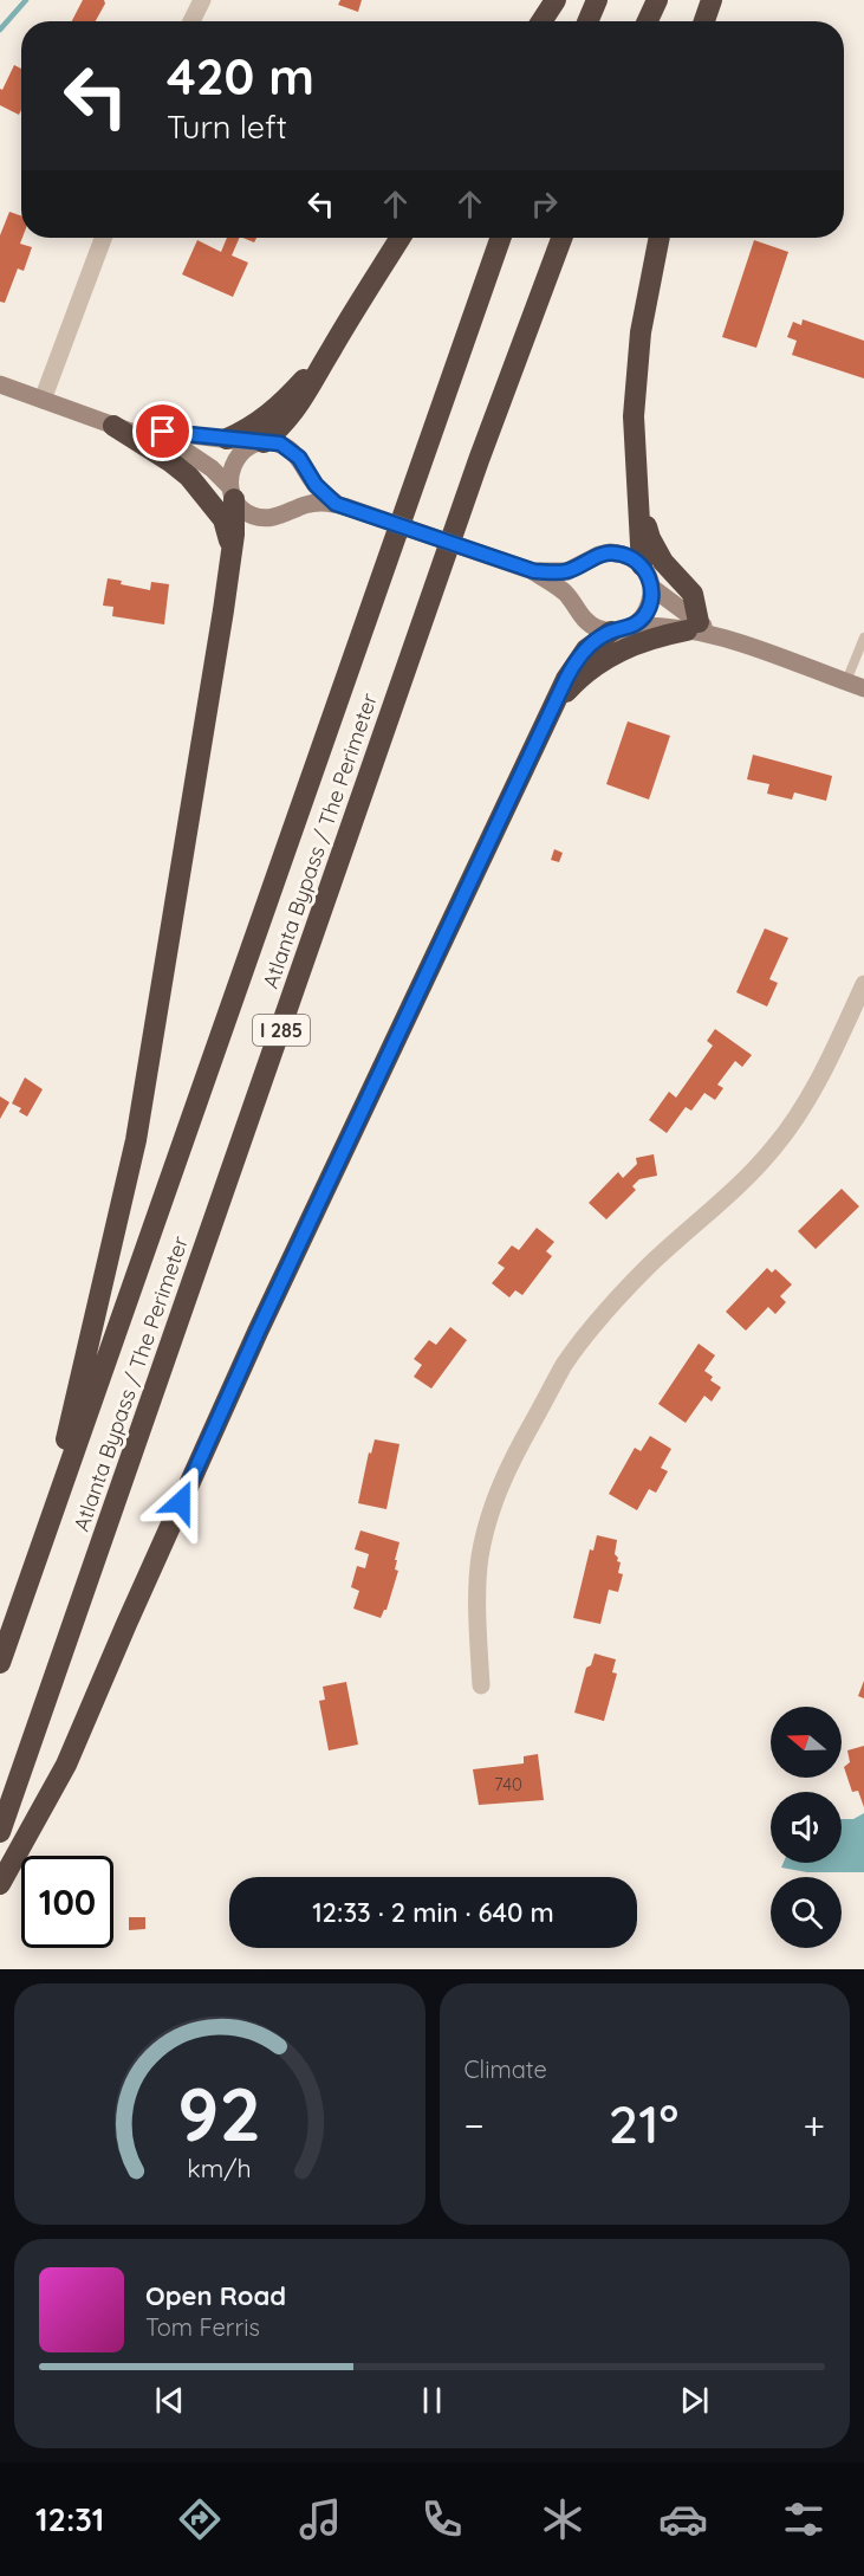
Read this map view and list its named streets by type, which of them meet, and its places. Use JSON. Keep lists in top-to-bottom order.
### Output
{
  "streets": {
    "highway": ["Atlanta Bypass / The Perimeter", "I 285"]
  },
  "house_numbers": ["740"],
  "north": "left",
  "page": {
    "turn": ["420 m", "Turn left"],
    "limit": "100",
    "trip": "12:33 · 2 min · 640 m",
    "tile": "Climate",
    "heat": ["−", "21°", "+"],
    "song": ["Open Road", "Tom Ferris"],
    "tabs": "12:31",
    "gauge": ["92", "km/h"]
  }
}
